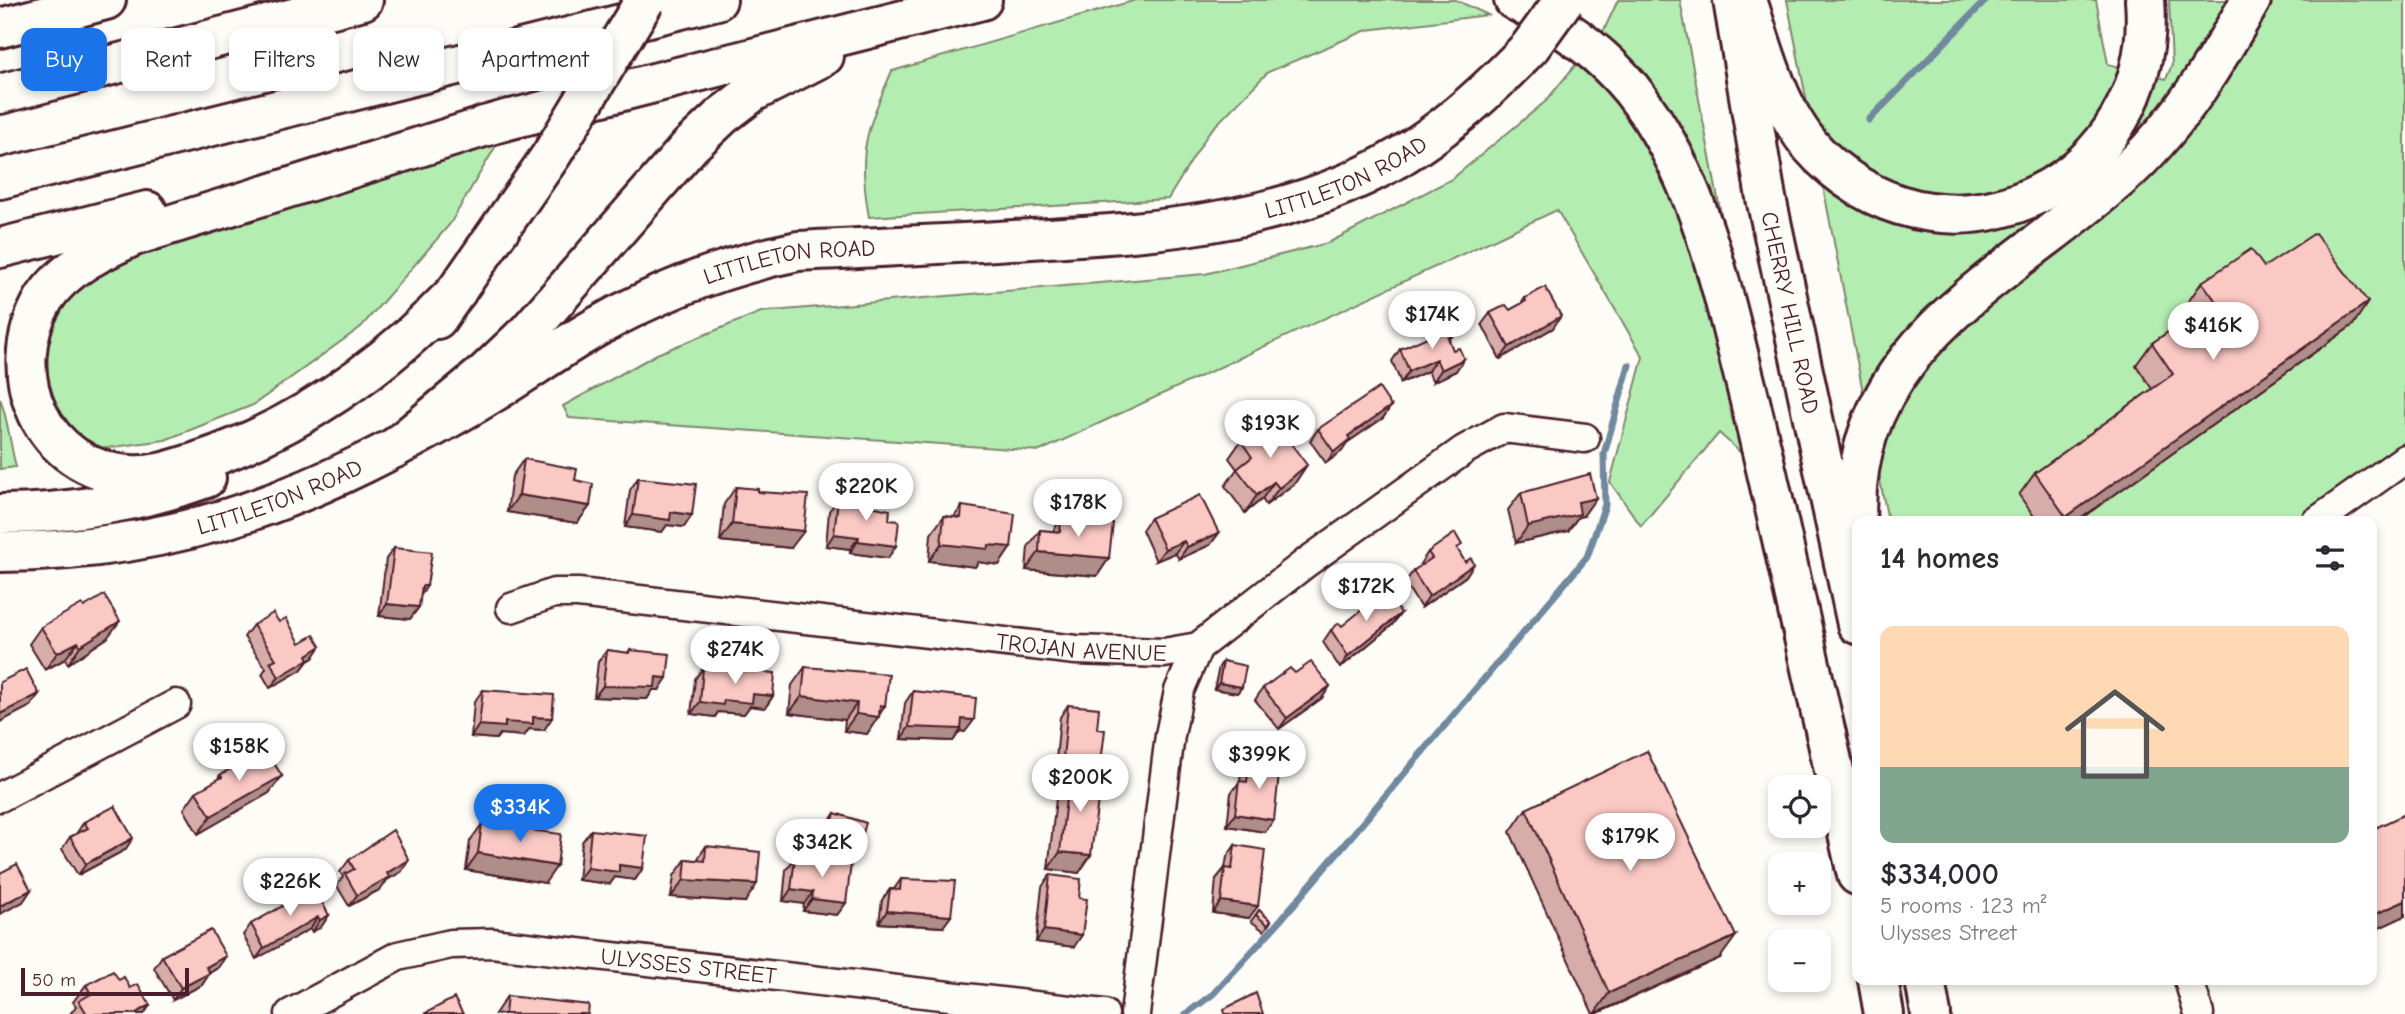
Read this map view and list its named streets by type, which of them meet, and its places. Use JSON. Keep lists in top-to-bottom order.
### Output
{
  "streets": {
    "main road": ["LITTLETON ROAD", "CHERRY HILL ROAD"],
    "street": ["TROJAN AVENUE", "ULYSSES STREET"]
  },
  "scale_bar": "50 m",
  "page": {
    "chip": [
      "Buy",
      "Rent",
      "Filters",
      "New",
      "Apartment"
    ],
    "price": [
      "$174K",
      "$416K",
      "$193K",
      "$220K",
      "$178K",
      "$172K",
      "$274K",
      "$158K",
      "$399K",
      "$200K",
      "$334K",
      "$179K",
      "$342K",
      "$226K"
    ],
    "heading": "14 homes",
    "list": [
      {
        "name": "$334,000",
        "note": "5 rooms · 123 m² · Ulysses Street"
      }
    ],
    "map_buttons": ["+", "−"],
    "scale": "50 m"
  }
}
